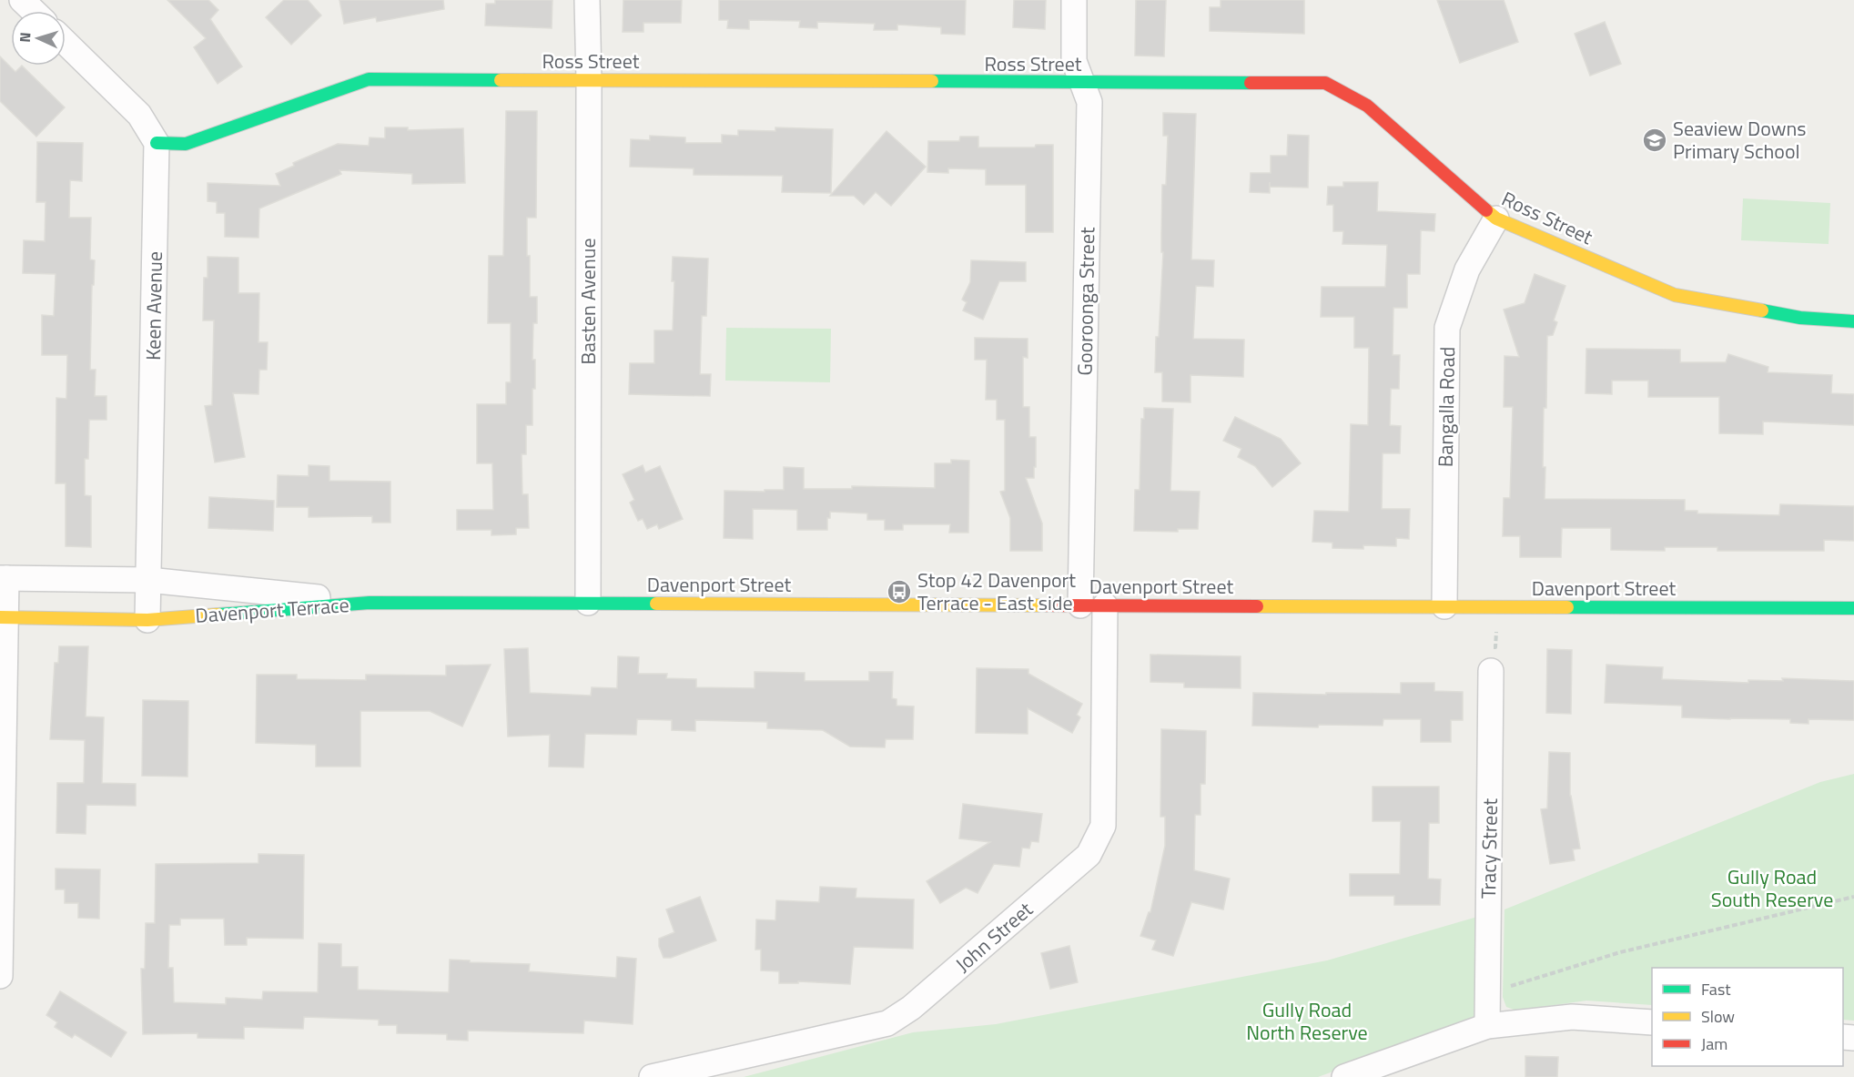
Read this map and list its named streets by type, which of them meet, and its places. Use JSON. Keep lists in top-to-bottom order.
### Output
{
  "streets": {
    "street": [
      "Ross Street",
      "Basten Avenue",
      "Gooroonga Street",
      "Keen Avenue",
      "Bangalla Road",
      "Davenport Street",
      "Davenport Terrace",
      "Tracy Street",
      "John Street"
    ]
  },
  "crossings": [
    ["Ross Street", "Basten Avenue"],
    ["Ross Street", "Gooroonga Street"],
    ["Ross Street", "Keen Avenue"],
    ["Ross Street", "Bangalla Road"],
    ["Basten Avenue", "Davenport Street"],
    ["Gooroonga Street", "Davenport Street"],
    ["Gooroonga Street", "John Street"],
    ["Keen Avenue", "Davenport Terrace"],
    ["Bangalla Road", "Davenport Street"],
    ["Davenport Street", "Davenport Terrace"],
    ["Davenport Street", "John Street"]
  ],
  "parks": ["Gully Road South Reserve", "Gully Road North Reserve"],
  "places": {
    "school or university": ["Seaview Downs Primary School"],
    "bus stop": ["Stop 42 Davenport Terrace - East side"]
  },
  "legend": ["Fast", "Slow", "Jam"],
  "north": "left"
}
